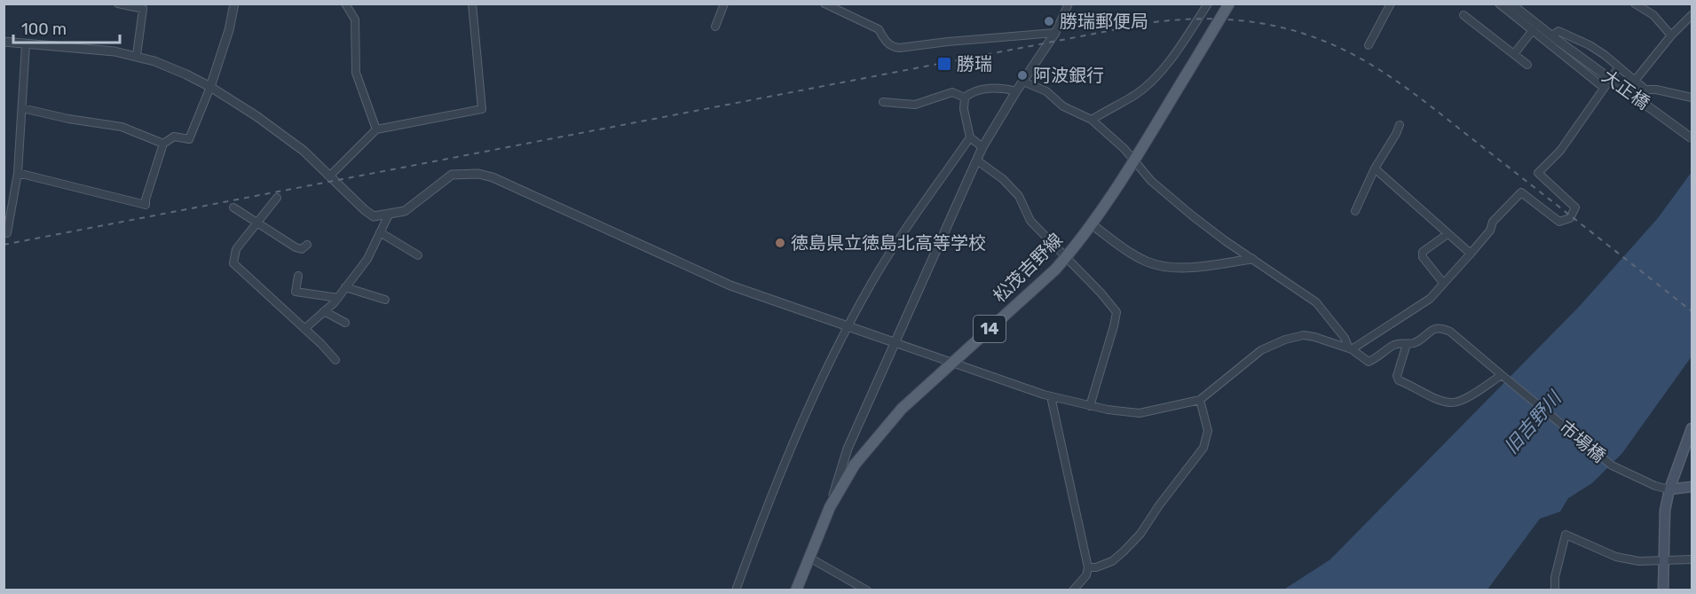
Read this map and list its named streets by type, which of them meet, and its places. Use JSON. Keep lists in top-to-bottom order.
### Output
{
  "streets": {
    "main road": ["松茂吉野線", "14"],
    "street": ["大正橋", "市場橋"]
  },
  "water": ["旧吉野川"],
  "places": {
    "other": ["勝瑞郵便局", "阿波銀行", "徳島県立徳島北高等学校"],
    "transit": ["勝瑞"]
  },
  "scale_bar": "100 m"
}
